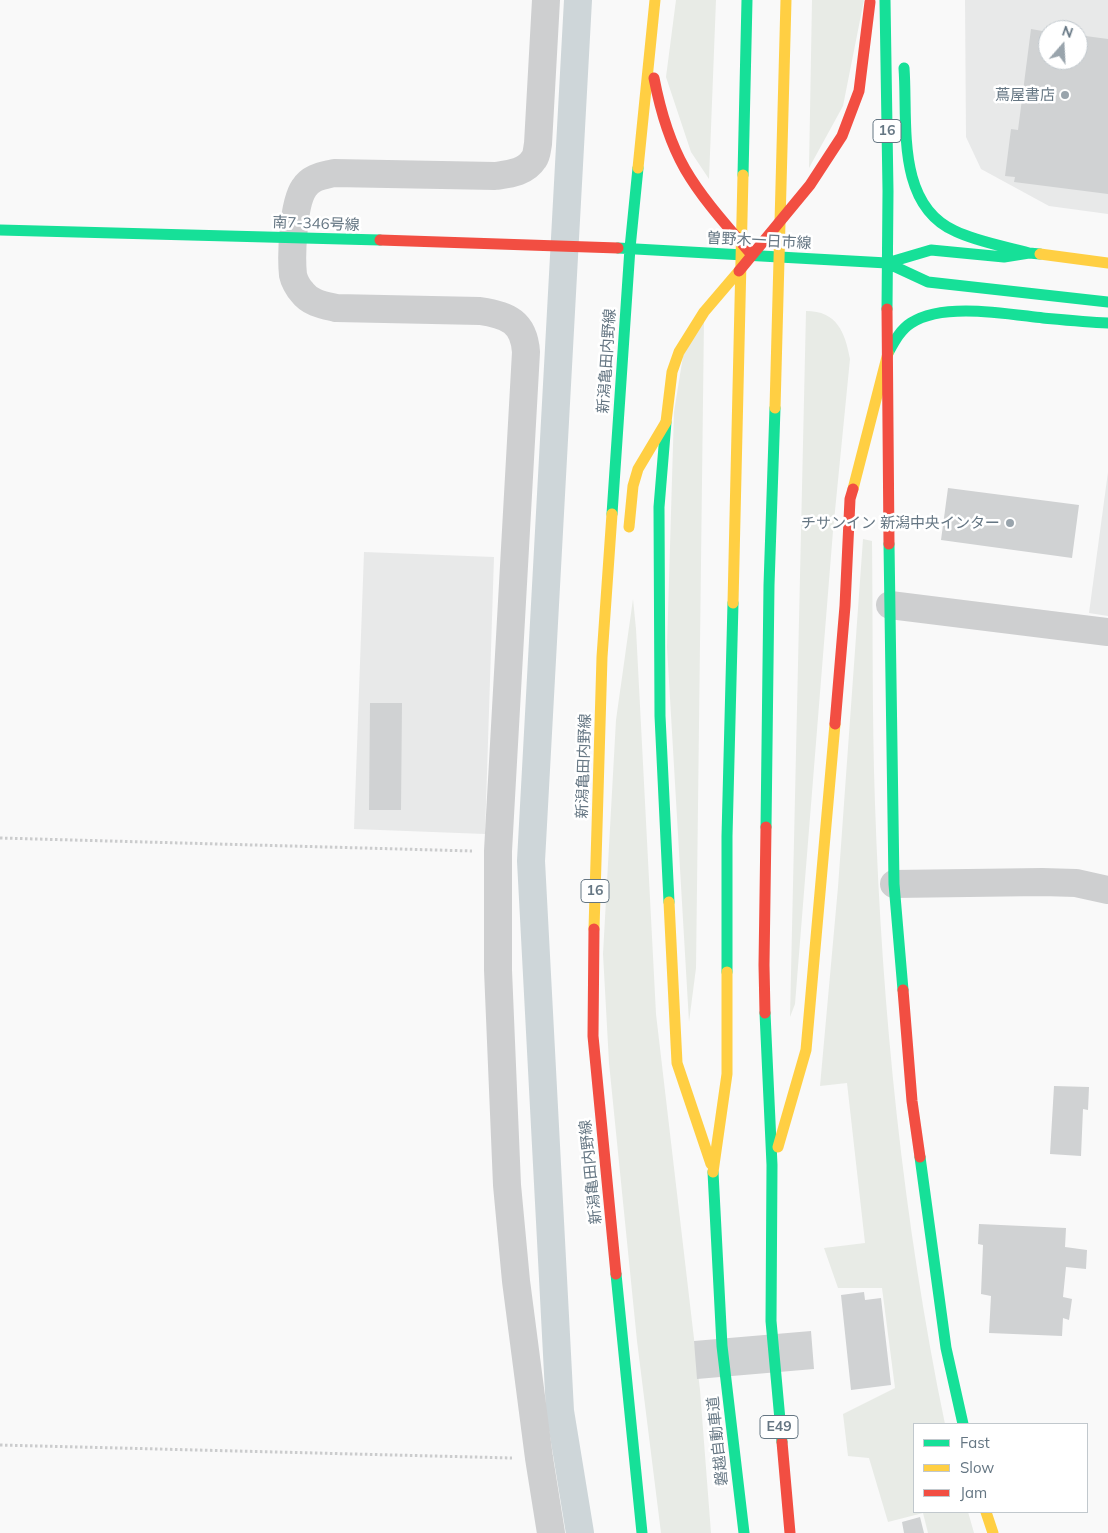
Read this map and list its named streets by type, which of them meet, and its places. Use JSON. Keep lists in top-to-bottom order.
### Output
{
  "streets": {
    "main road": [
      "16",
      "南7-346号線",
      "曽野木一日市線",
      "新潟亀田内野線",
      "E49",
      "磐越自動車道"
    ]
  },
  "crossings": [
    ["16", "曽野木一日市線"],
    ["南7-346号線", "曽野木一日市線"],
    ["南7-346号線", "新潟亀田内野線"],
    ["曽野木一日市線", "新潟亀田内野線"]
  ],
  "places": ["蔦屋書店", "チサンイン 新潟中央インター"],
  "legend": ["Fast", "Slow", "Jam"],
  "north": "top"
}
